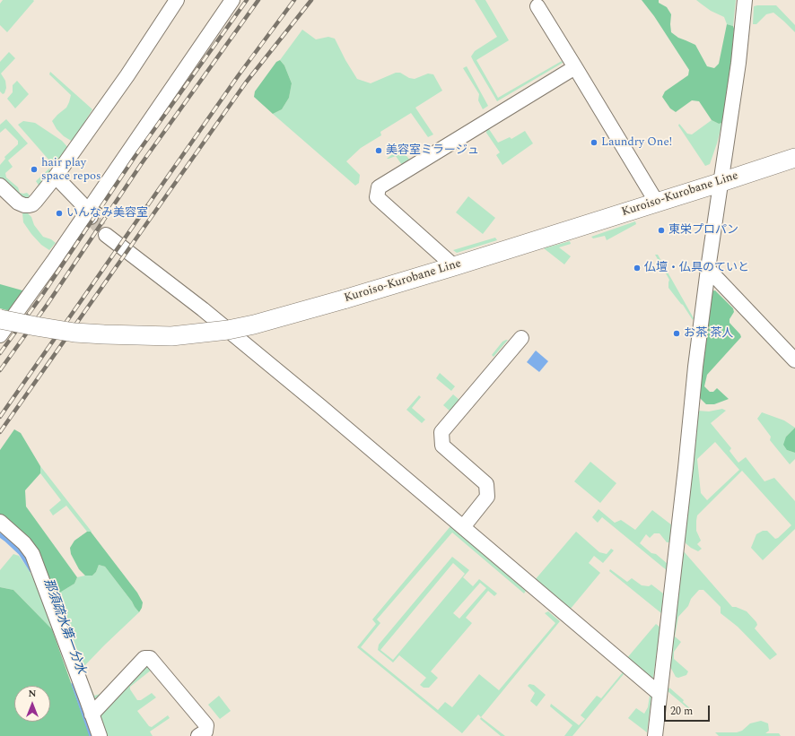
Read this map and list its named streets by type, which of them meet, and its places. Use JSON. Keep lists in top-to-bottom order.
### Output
{
  "streets": {
    "main road": ["Kuroiso-Kurobane Line"]
  },
  "water": ["那須疏水第一分水"],
  "places": [
    "Laundry One!",
    "美容室ミラージュ",
    "hair play space repos",
    "いんなみ美容室",
    "東栄プロパン",
    "仏壇・仏具のていと",
    "お茶 茶人"
  ],
  "scale_bar": "20 m",
  "north": "top"
}
